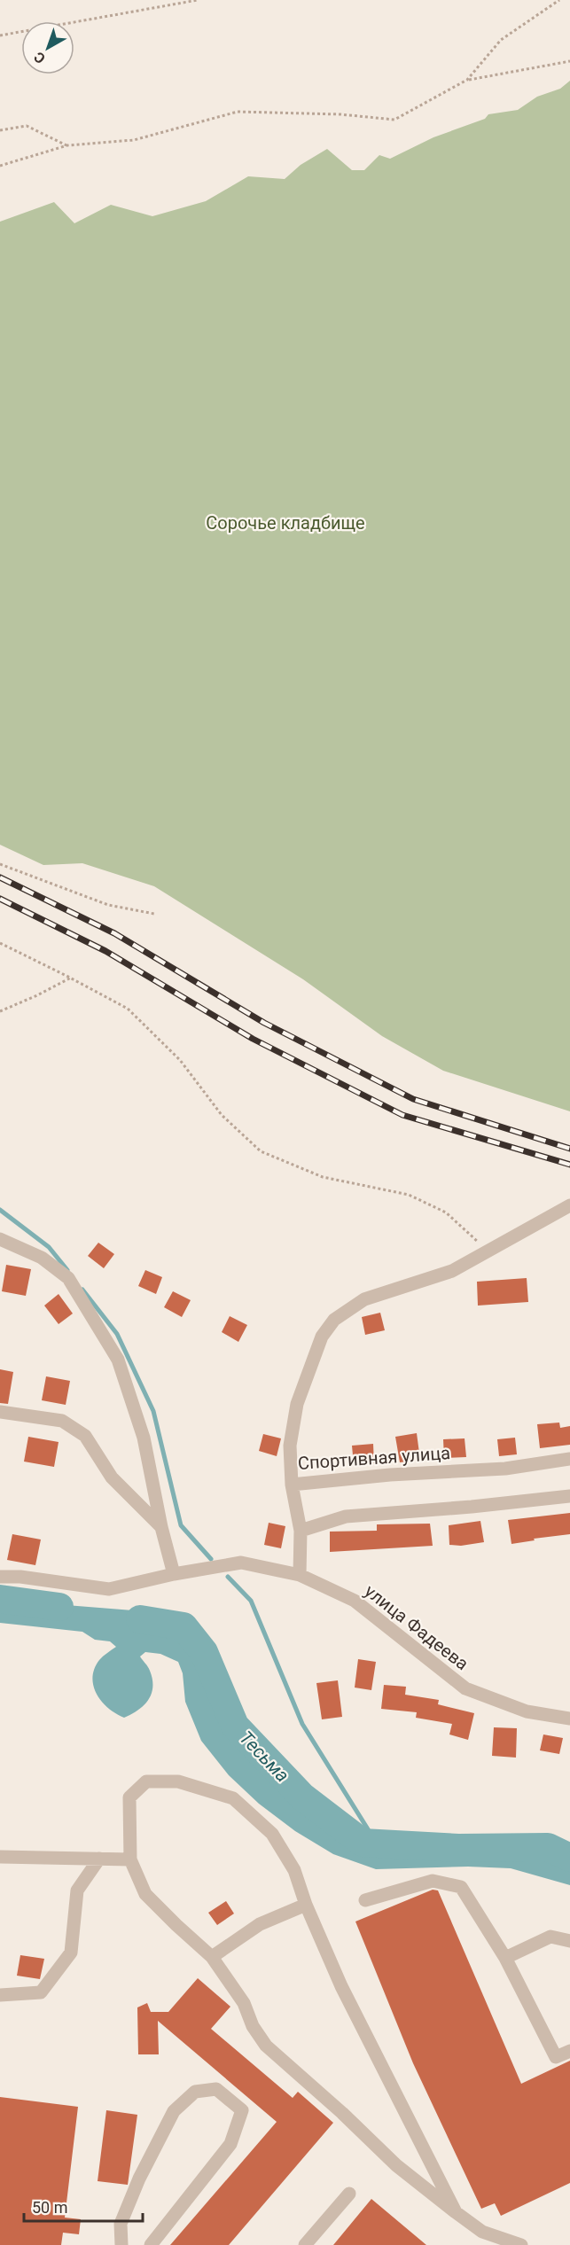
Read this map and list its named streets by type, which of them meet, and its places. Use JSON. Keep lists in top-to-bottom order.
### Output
{
  "streets": {
    "street": ["Спортивная улица", "улица Фадеева"]
  },
  "water": ["Тесьма"],
  "parks": ["Сорочье кладбище"],
  "scale_bar": "50 m",
  "north": "bottom left"
}
